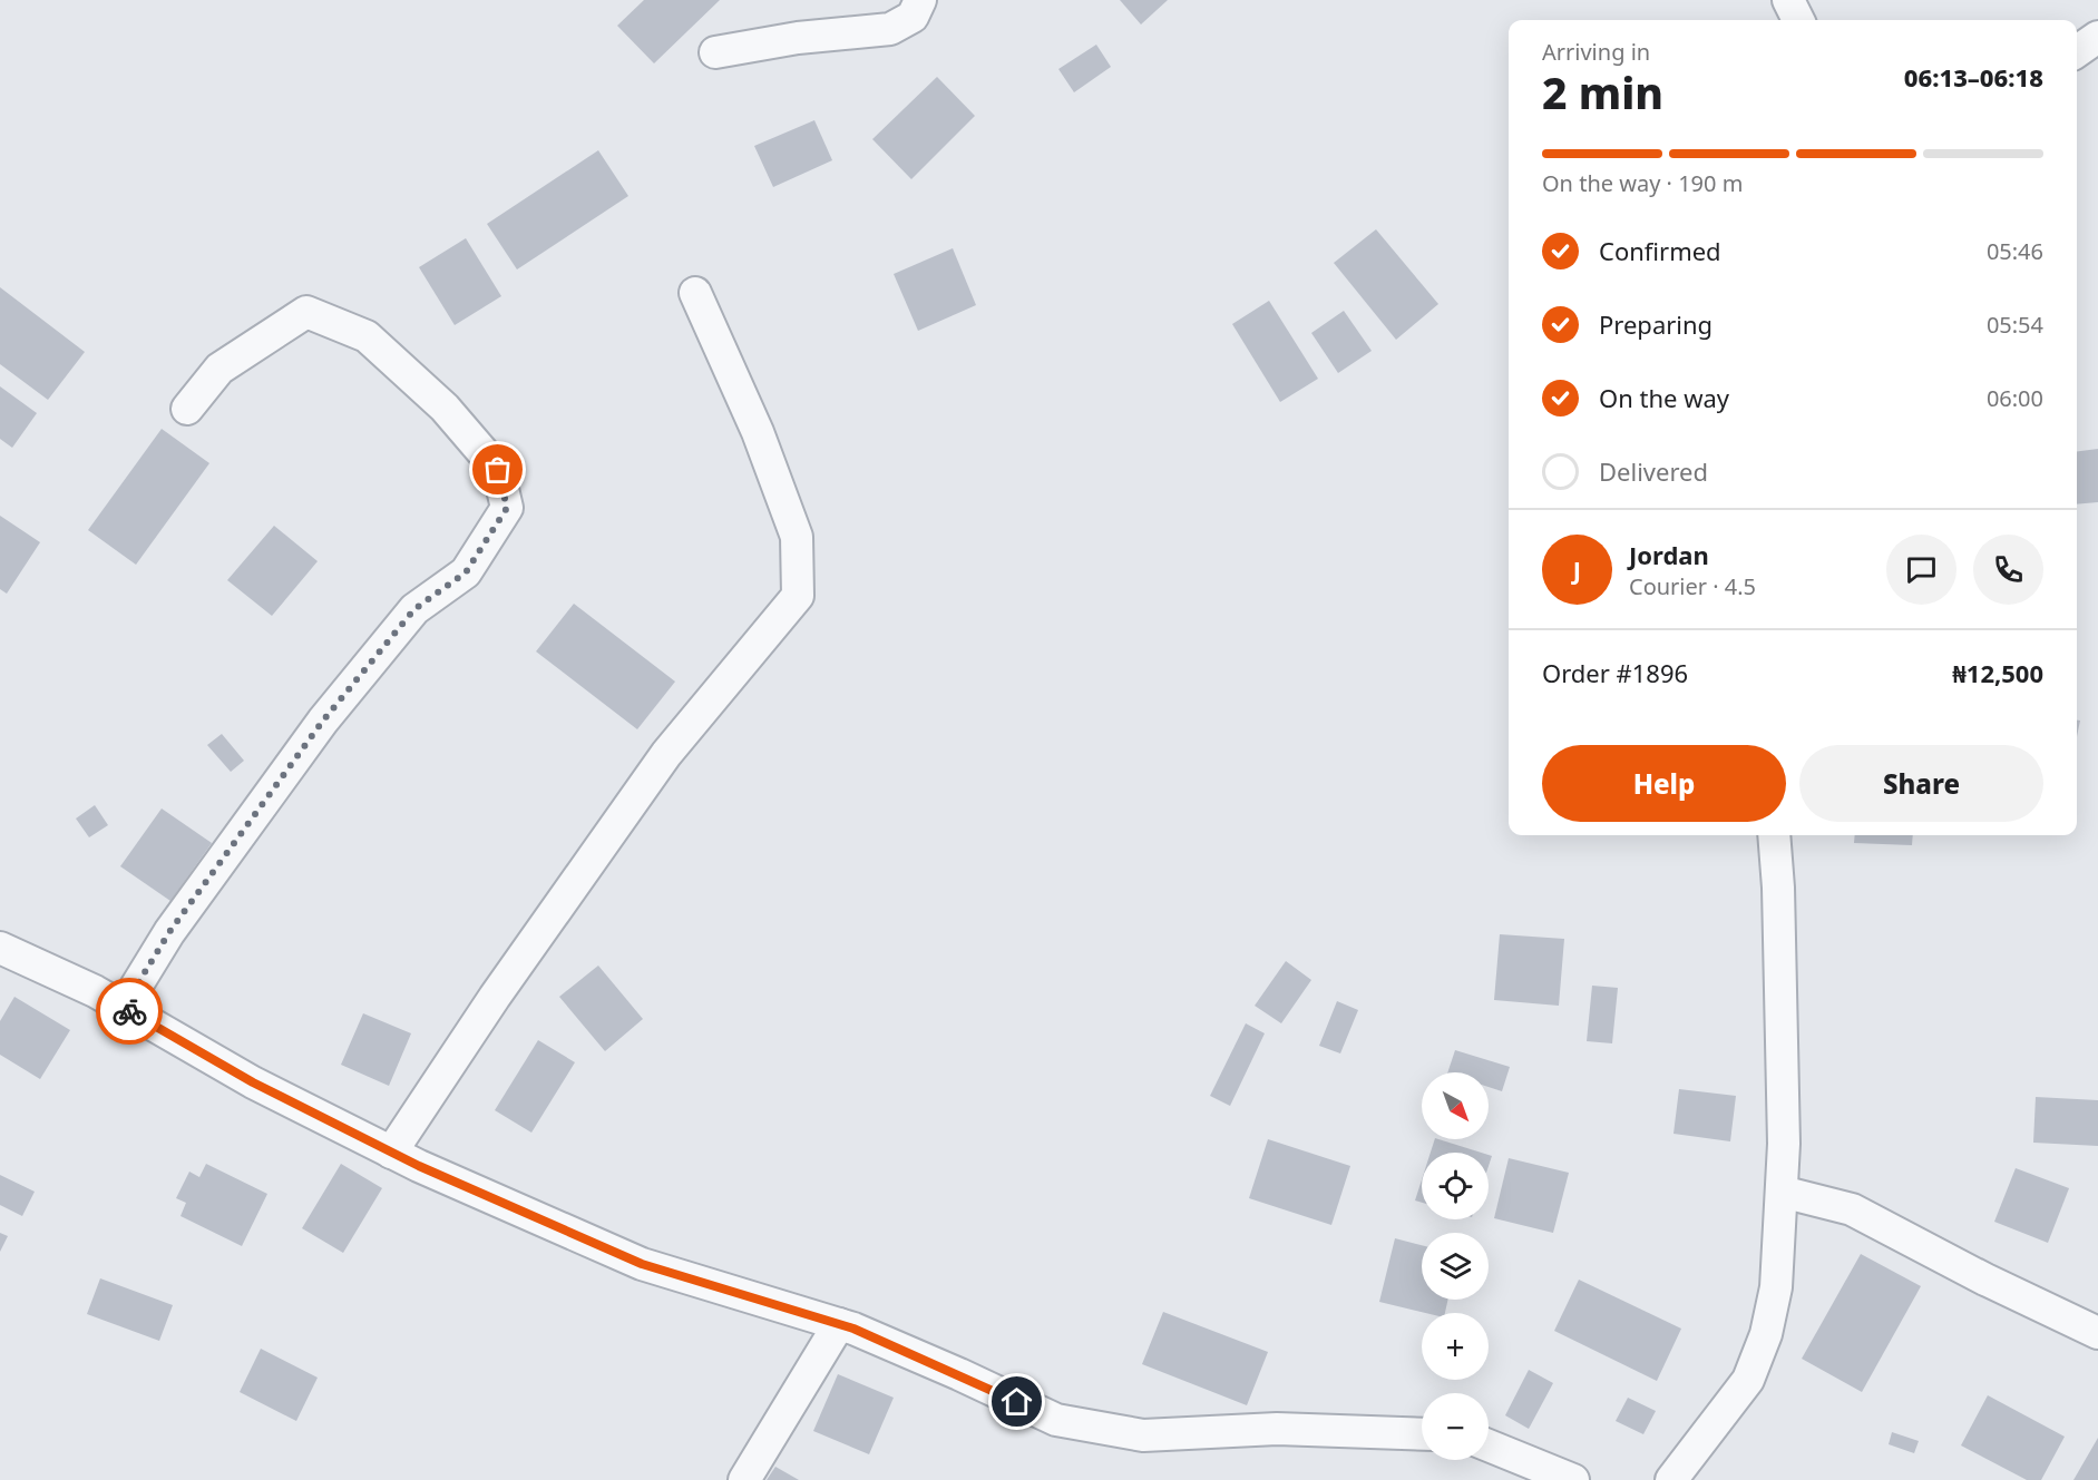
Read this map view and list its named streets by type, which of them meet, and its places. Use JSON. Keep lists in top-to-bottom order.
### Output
{
  "north": "bottom right",
  "page": {
    "heading": ["2 min", "Arriving in", "06:13–06:18"],
    "panel": [
      "Jordan",
      "Courier · 4.5",
      "Order #1896",
      "₦12,500"
    ],
    "bar": "On the way · 190 m",
    "list": [
      ["Confirmed", "05:46"],
      ["Preparing", "05:54"],
      ["On the way", "06:00"],
      "Delivered"
    ],
    "round": "J",
    "buttons": ["Help", "Share"],
    "map_buttons": ["+", "−"]
  }
}
